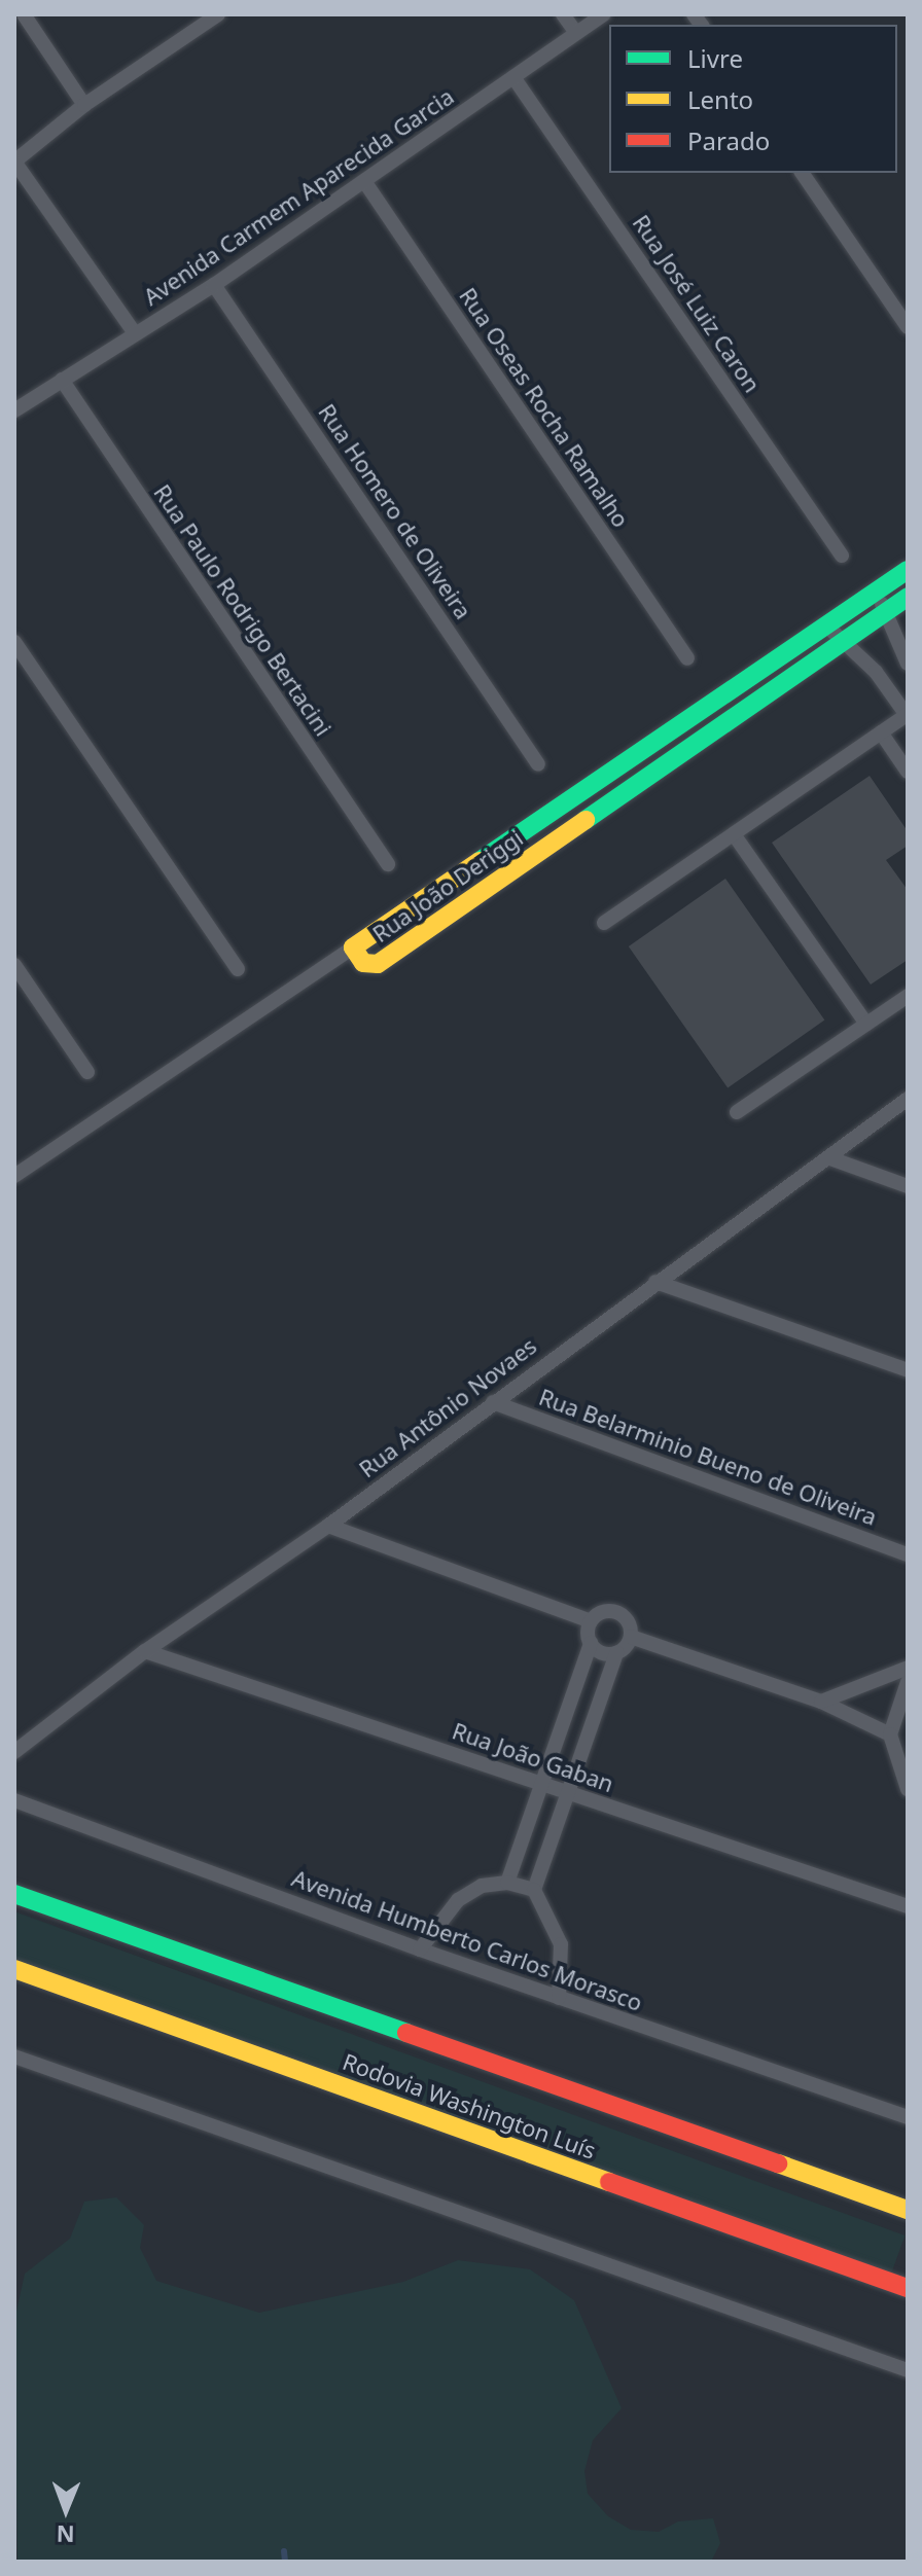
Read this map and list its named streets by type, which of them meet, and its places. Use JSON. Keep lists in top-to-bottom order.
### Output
{
  "streets": {
    "main road": ["Rua João Deriggi", "Rodovia Washington Luís"],
    "street": [
      "Avenida Carmem Aparecida Garcia",
      "Rua José Luiz Caron",
      "Rua Oseas Rocha Ramalho",
      "Rua Homero de Oliveira",
      "Rua Paulo Rodrigo Bertacini",
      "Rua Antônio Novaes",
      "Rua Belarminio Bueno de Oliveira",
      "Rua João Gaban",
      "Avenida Humberto Carlos Morasco"
    ]
  },
  "crossings": [
    ["Avenida Carmem Aparecida Garcia", "Rua José Luiz Caron"],
    ["Avenida Carmem Aparecida Garcia", "Rua Oseas Rocha Ramalho"],
    ["Avenida Carmem Aparecida Garcia", "Rua Homero de Oliveira"],
    ["Avenida Carmem Aparecida Garcia", "Rua Paulo Rodrigo Bertacini"],
    ["Rua Antônio Novaes", "Rua Belarminio Bueno de Oliveira"],
    ["Rua Antônio Novaes", "Rua João Gaban"]
  ],
  "legend": ["Livre", "Lento", "Parado"],
  "north": "bottom"
}
